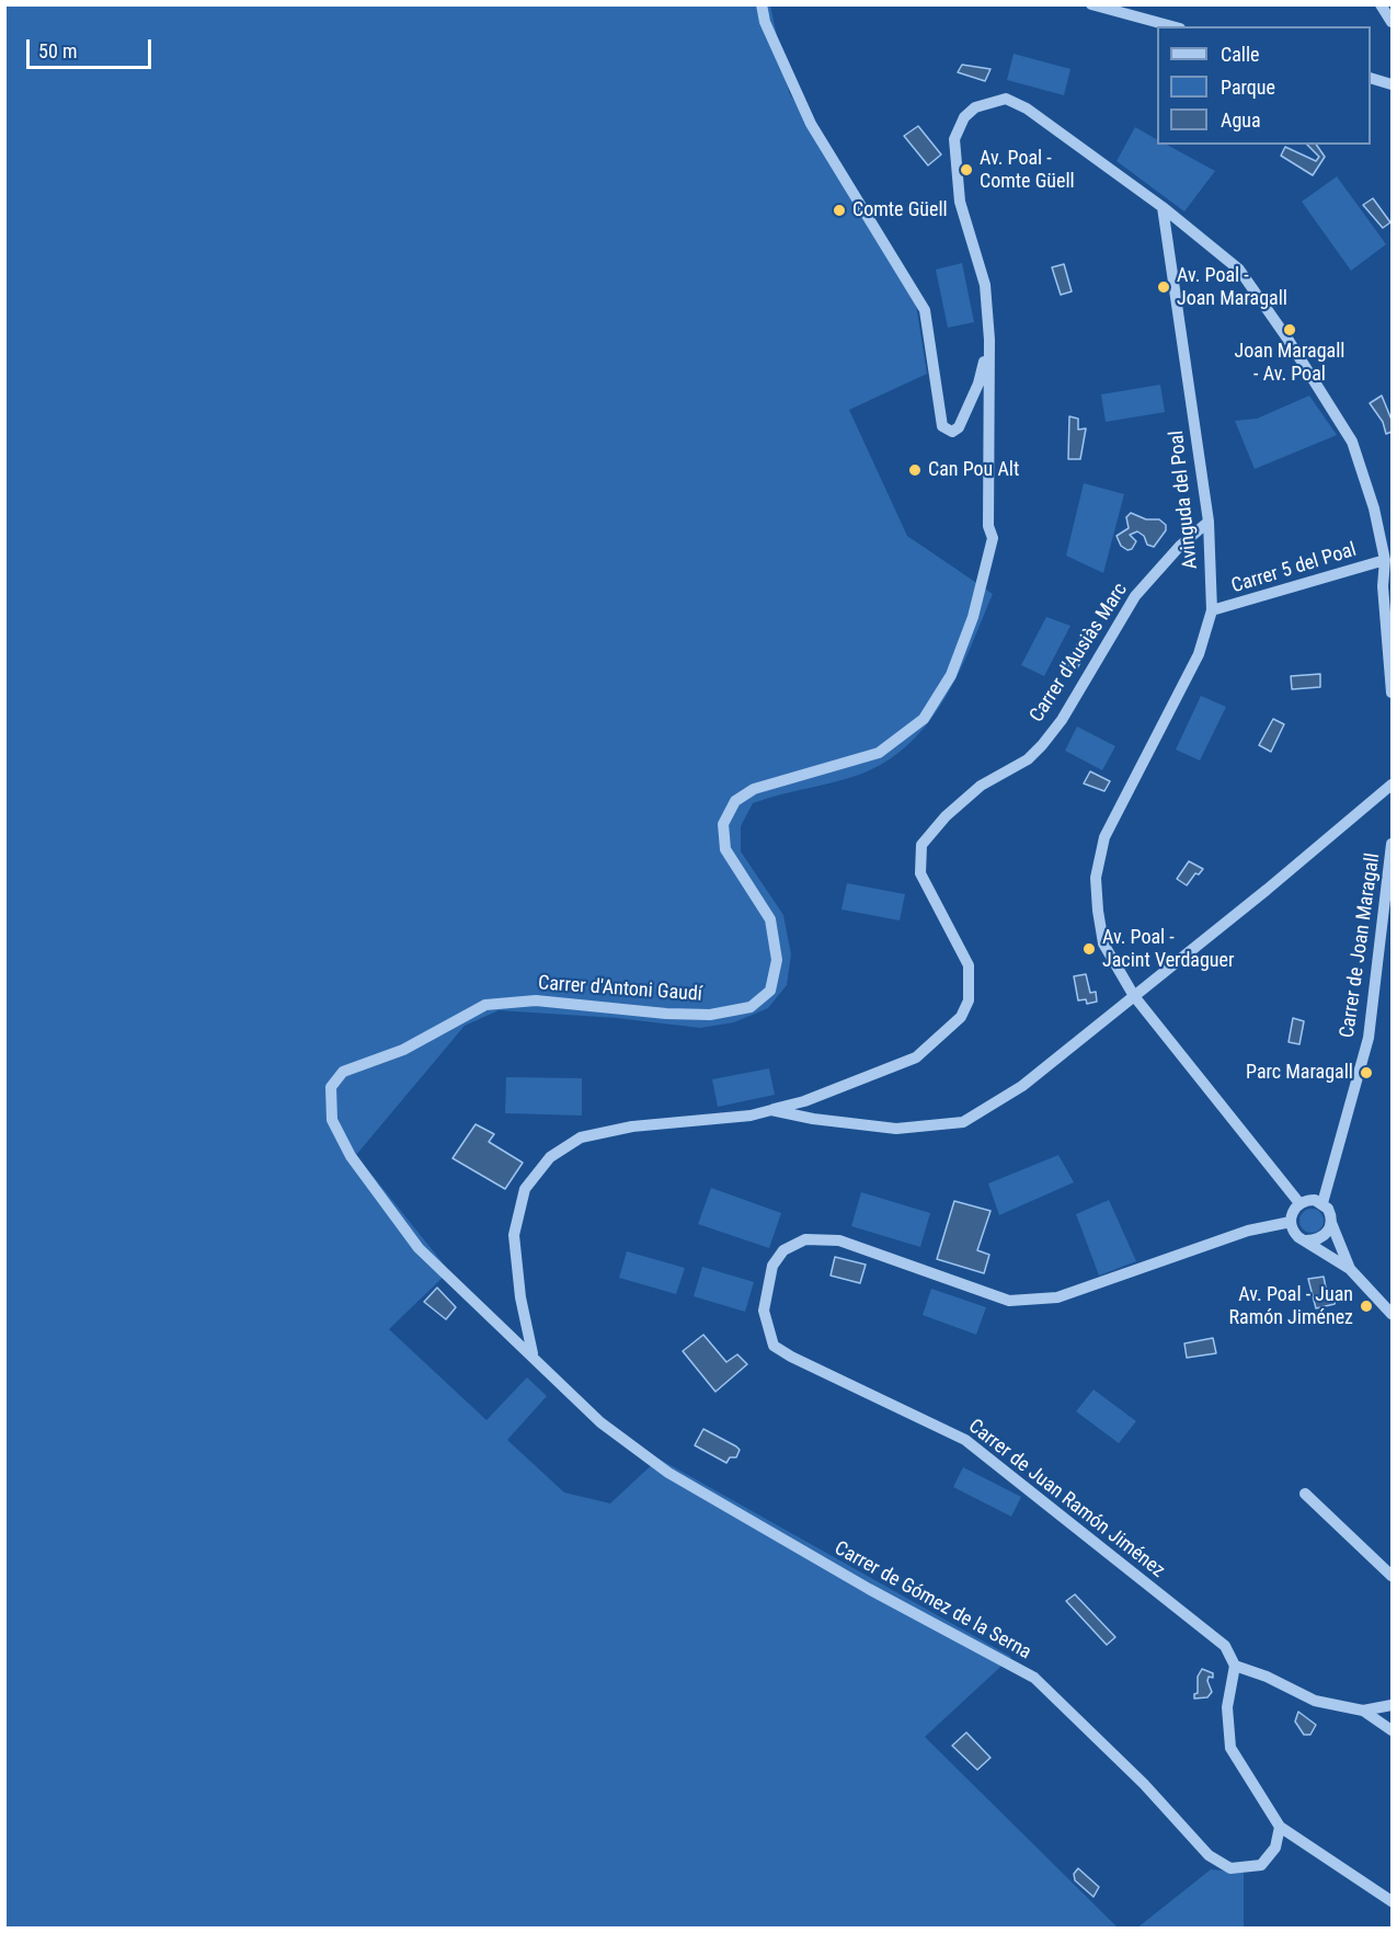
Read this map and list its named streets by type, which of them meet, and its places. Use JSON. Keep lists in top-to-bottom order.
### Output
{
  "streets": {
    "street": [
      "Avinguda del Poal",
      "Carrer 5 del Poal",
      "Carrer d'Ausiàs Marc",
      "Carrer de Joan Maragall",
      "Carrer d'Antoni Gaudí",
      "Carrer de Juan Ramón Jiménez",
      "Carrer de Gómez de la Serna"
    ]
  },
  "crossings": [
    ["Avinguda del Poal", "Carrer 5 del Poal"],
    ["Avinguda del Poal", "Carrer d'Ausiàs Marc"],
    ["Avinguda del Poal", "Carrer de Joan Maragall"],
    ["Avinguda del Poal", "Carrer de Juan Ramón Jiménez"],
    ["Carrer d'Ausiàs Marc", "Carrer d'Antoni Gaudí"],
    ["Carrer d'Ausiàs Marc", "Carrer de Gómez de la Serna"],
    ["Carrer de Joan Maragall", "Carrer de Juan Ramón Jiménez"],
    ["Carrer d'Antoni Gaudí", "Carrer de Gómez de la Serna"]
  ],
  "places": [
    "Av. Poal - Comte Güell",
    "Comte Güell",
    "Av. Poal - Joan Maragall",
    "Joan Maragall - Av. Poal",
    "Can Pou Alt",
    "Av. Poal - Jacint Verdaguer",
    "Parc Maragall",
    "Av. Poal - Juan Ramón Jiménez"
  ],
  "legend": ["Calle", "Parque", "Agua"],
  "scale_bar": "50 m"
}
